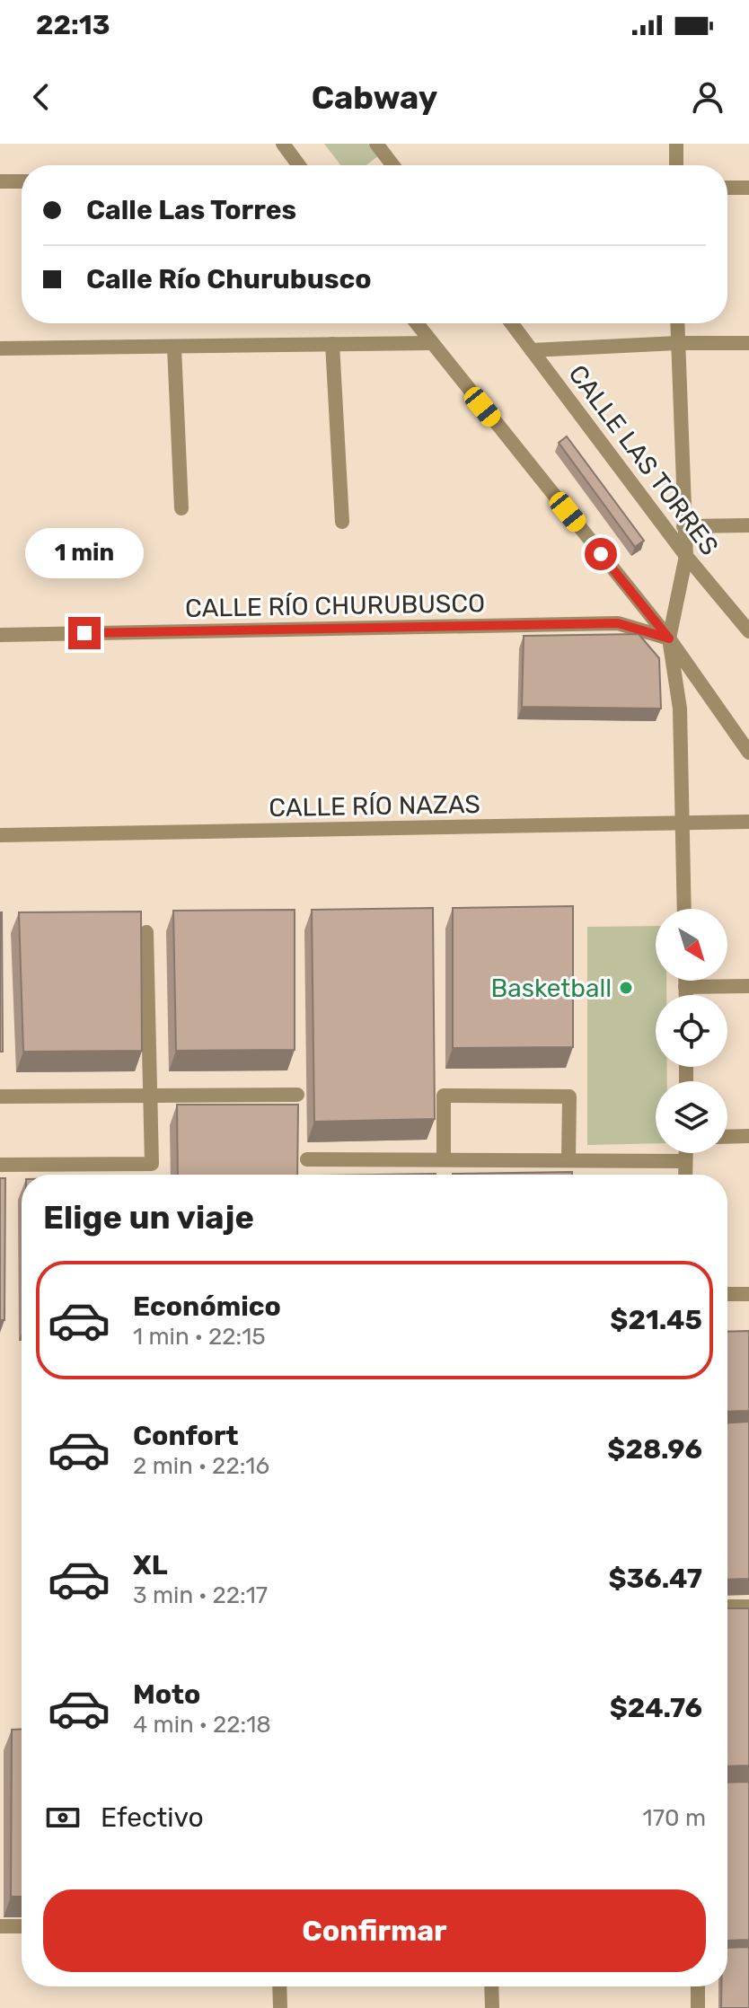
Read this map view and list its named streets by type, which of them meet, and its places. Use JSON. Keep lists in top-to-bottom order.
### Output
{
  "streets": {
    "street": ["CALLE LAS TORRES", "CALLE RÍO CHURUBUSCO", "CALLE RÍO NAZAS"]
  },
  "places": ["Basketball"],
  "north": "bottom right",
  "page": {
    "status": "22:13",
    "header": "Cabway",
    "banner": ["Calle Las Torres", "Calle Río Churubusco"],
    "bubble": "1 min",
    "heading": "Elige un viaje",
    "list": [
      {
        "name": "Económico",
        "note": "1 min · 22:15",
        "value": "$21.45"
      },
      {
        "name": "Confort",
        "note": "2 min · 22:16",
        "value": "$28.96"
      },
      {
        "name": "XL",
        "note": "3 min · 22:17",
        "value": "$36.47"
      },
      {
        "name": "Moto",
        "note": "4 min · 22:18",
        "value": "$24.76"
      }
    ],
    "pay": ["Efectivo", "170 m"],
    "buttons": "Confirmar"
  }
}
